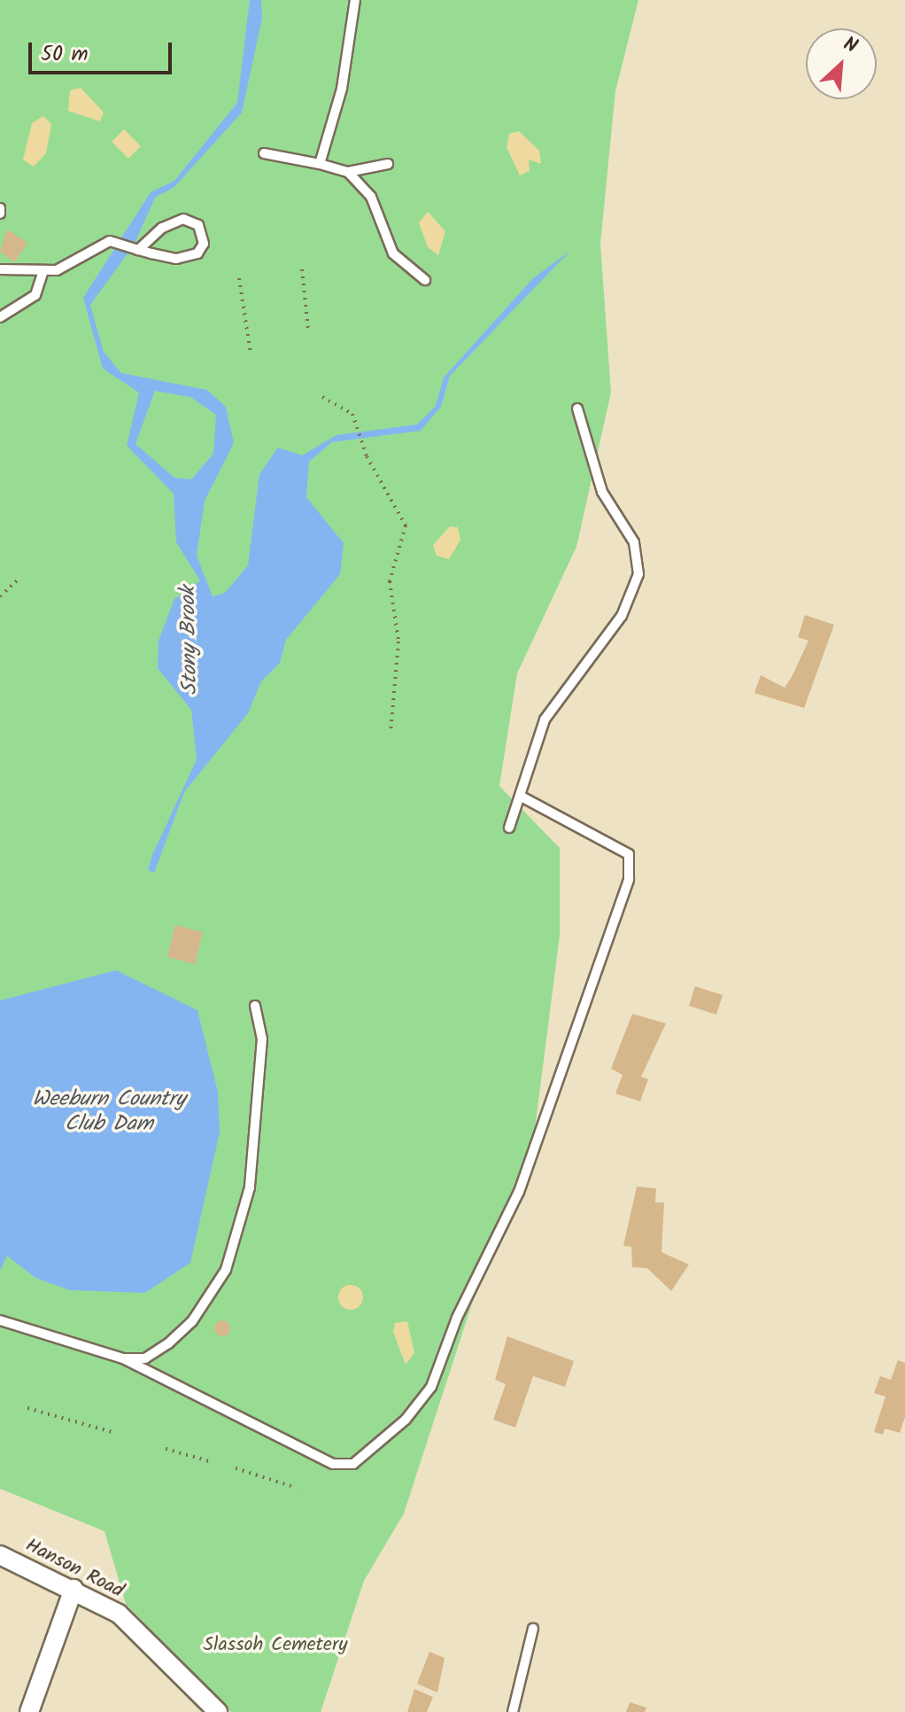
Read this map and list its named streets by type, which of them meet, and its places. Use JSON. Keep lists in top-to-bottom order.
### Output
{
  "streets": {
    "street": ["Hanson Road"]
  },
  "water": ["Stony Brook", "Weeburn Country Club Dam"],
  "parks": ["Slassoh Cemetery"],
  "scale_bar": "50 m",
  "north": "top right"
}
